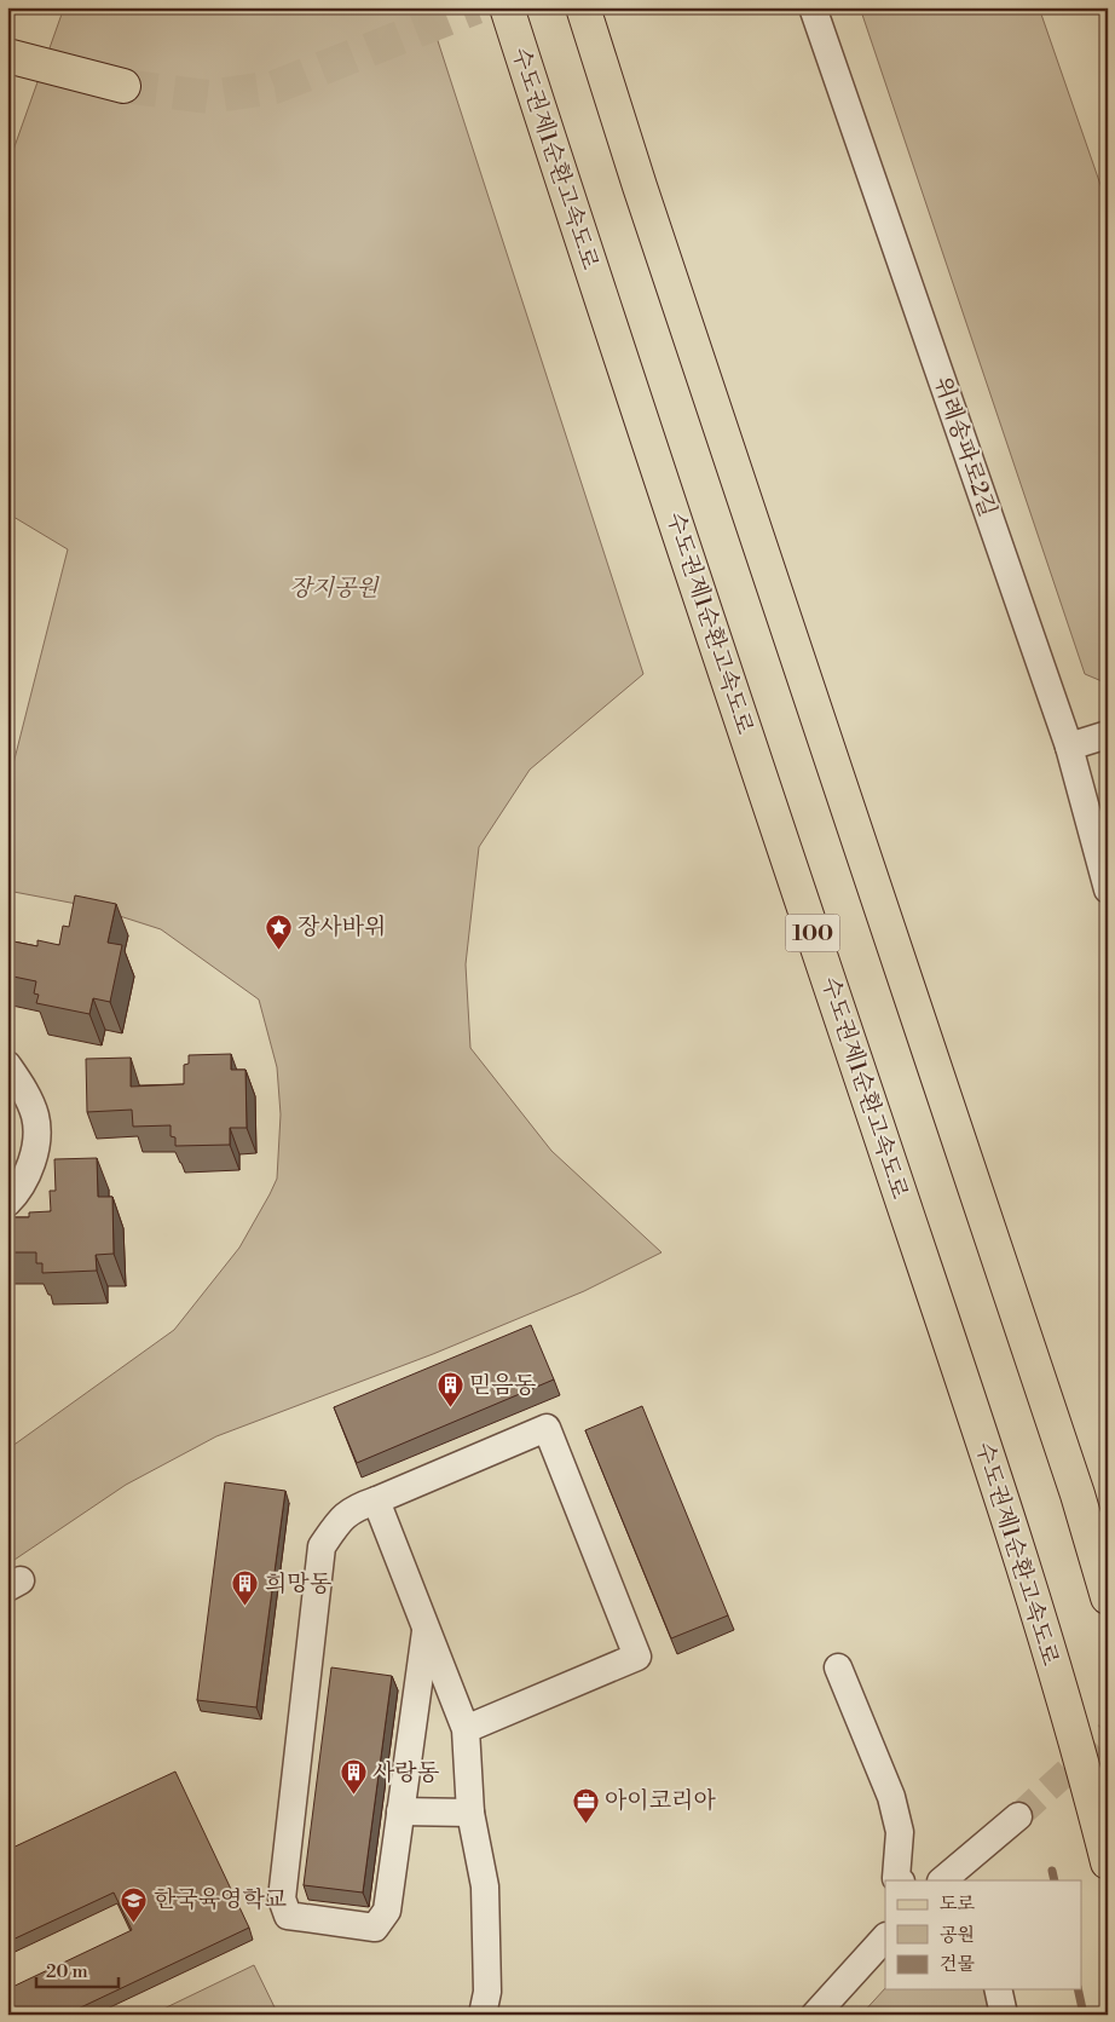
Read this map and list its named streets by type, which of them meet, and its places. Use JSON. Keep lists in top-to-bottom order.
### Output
{
  "streets": {
    "main road": ["수도권제1순환고속도로", "100"],
    "street": ["위례송파로2길"]
  },
  "parks": ["장지공원"],
  "places": {
    "place": ["장사바위"],
    "building": ["믿음동", "희망동", "사랑동"],
    "office": ["아이코리아"],
    "school or university": ["한국육영학교"]
  },
  "legend": ["도로", "공원", "건물"],
  "scale_bar": "20 m"
}
